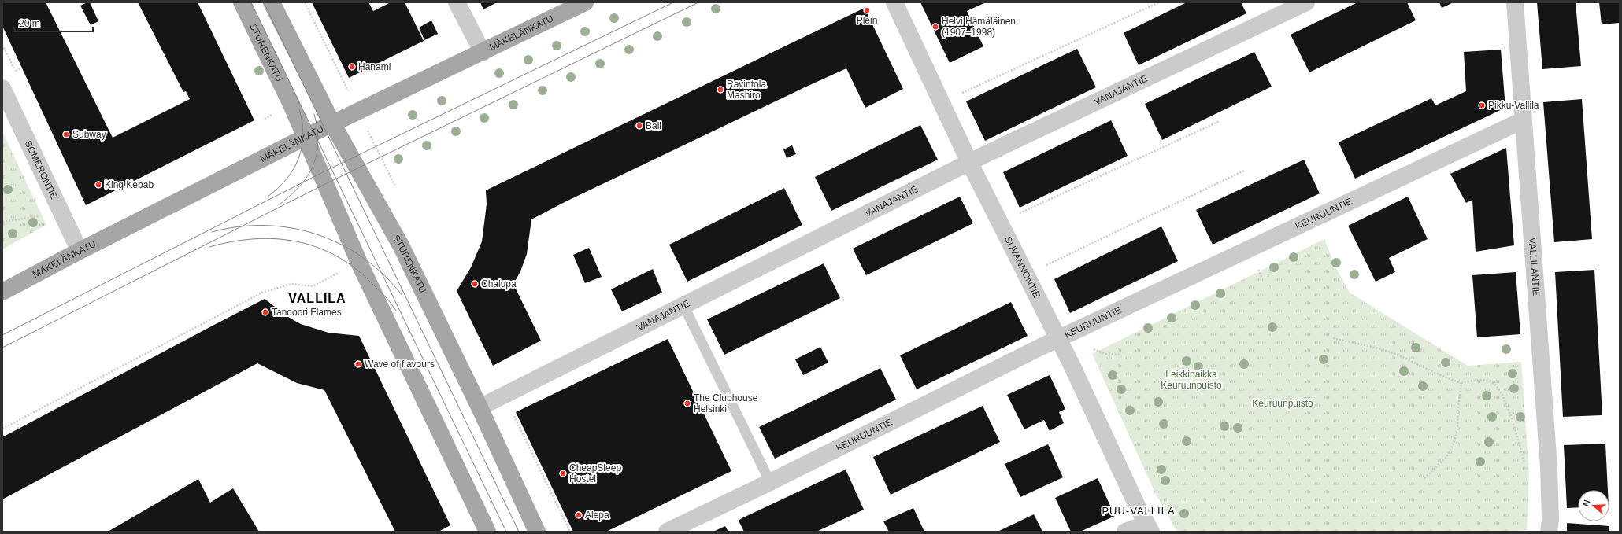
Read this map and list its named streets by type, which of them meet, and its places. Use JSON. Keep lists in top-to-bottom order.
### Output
{
  "streets": {
    "main road": ["MÄKELÄNKATU", "STURENKATU"],
    "street": [
      "VANAJANTIE",
      "SOMERONTIE",
      "KEURUUNTIE",
      "VALLILANTIE",
      "SUVANNONTIE"
    ]
  },
  "crossings": [
    ["MÄKELÄNKATU", "STURENKATU"],
    ["MÄKELÄNKATU", "SOMERONTIE"],
    ["STURENKATU", "VANAJANTIE"],
    ["VANAJANTIE", "SUVANNONTIE"],
    ["KEURUUNTIE", "VALLILANTIE"],
    ["KEURUUNTIE", "SUVANNONTIE"]
  ],
  "districts": ["VALLILA", "PUU-VALLILA"],
  "parks": ["Leikkipaikka Keuruunpuisto", "Keuruunpuisto"],
  "places": [
    "Plein",
    "Helvi Hämäläinen (1907–1998)",
    "Hanami",
    "Ravintola Mashiro",
    "Pikku-Vallila",
    "Bali",
    "Subway",
    "King Kebab",
    "Chalupa",
    "Tandoori Flames",
    "Wave of flavours",
    "The Clubhouse Helsinki",
    "CheapSleep Hostel",
    "Alepa"
  ],
  "scale_bar": "20 m",
  "north": "left"
}
